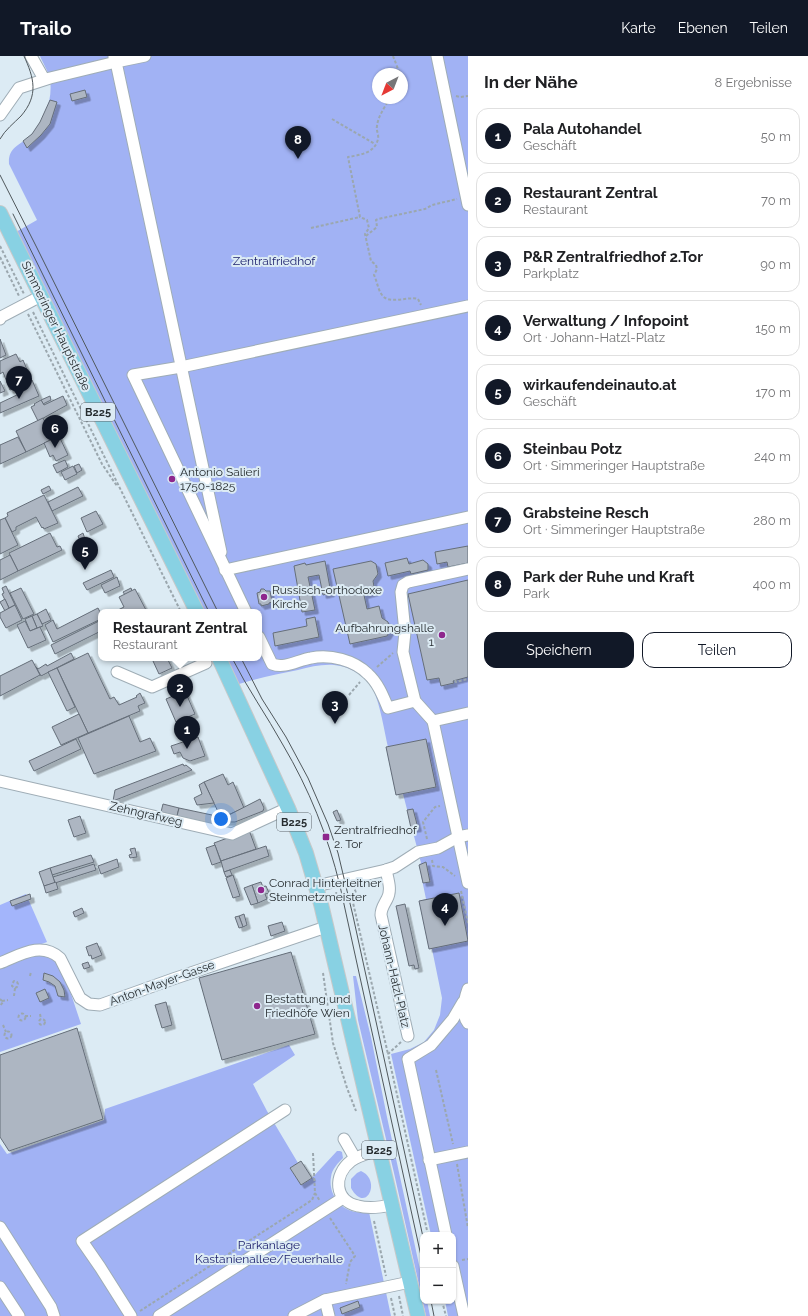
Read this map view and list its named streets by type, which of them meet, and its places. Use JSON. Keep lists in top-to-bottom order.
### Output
{
  "streets": {
    "main road": ["Simmeringer Hauptstraße", "B225"],
    "street": ["Zehngrafweg", "Johann-Hatzl-Platz", "Anton-Mayer-Gasse"]
  },
  "crossings": [
    ["B225", "Zehngrafweg"],
    ["B225", "Anton-Mayer-Gasse"]
  ],
  "parks": ["Zentralfriedhof", "Parkanlage Kastanienallee/Feuerhalle"],
  "places": {
    "other": [
      "Antonio Salieri 1750-1825",
      "Russisch-orthodoxe Kirche",
      "Aufbahrungshalle 1",
      "Conrad Hinterleitner Steinmetzmeister",
      "Bestattung und Friedhöfe Wien"
    ],
    "transit": ["Zentralfriedhof 2. Tor"]
  },
  "north": "bottom left",
  "page": {
    "header": "Trailo",
    "nav": ["Karte", "Ebenen", "Teilen"],
    "heading": ["In der Nähe", "8 Ergebnisse"],
    "list": [
      {
        "mark": "1",
        "name": "Pala Autohandel",
        "note": "Geschäft",
        "value": "50 m"
      },
      {
        "mark": "2",
        "name": "Restaurant Zentral",
        "note": "Restaurant",
        "value": "70 m"
      },
      {
        "mark": "3",
        "name": "P&R Zentralfriedhof 2.Tor",
        "note": "Parkplatz",
        "value": "90 m"
      },
      {
        "mark": "4",
        "name": "Verwaltung / Infopoint",
        "note": "Ort · Johann-Hatzl-Platz",
        "value": "150 m"
      },
      {
        "mark": "5",
        "name": "wirkaufendeinauto.at",
        "note": "Geschäft",
        "value": "170 m"
      },
      {
        "mark": "6",
        "name": "Steinbau Potz",
        "note": "Ort · Simmeringer Hauptstraße",
        "value": "240 m"
      },
      {
        "mark": "7",
        "name": "Grabsteine Resch",
        "note": "Ort · Simmeringer Hauptstraße",
        "value": "280 m"
      },
      {
        "mark": "8",
        "name": "Park der Ruhe und Kraft",
        "note": "Park",
        "value": "400 m"
      }
    ],
    "pins": [
      "8",
      "7",
      "6",
      "5",
      "2",
      "3",
      "1",
      "4"
    ],
    "popup": ["Restaurant Zentral", "Restaurant"],
    "buttons": ["Speichern", "Teilen"],
    "map_buttons": ["+", "−"]
  }
}
